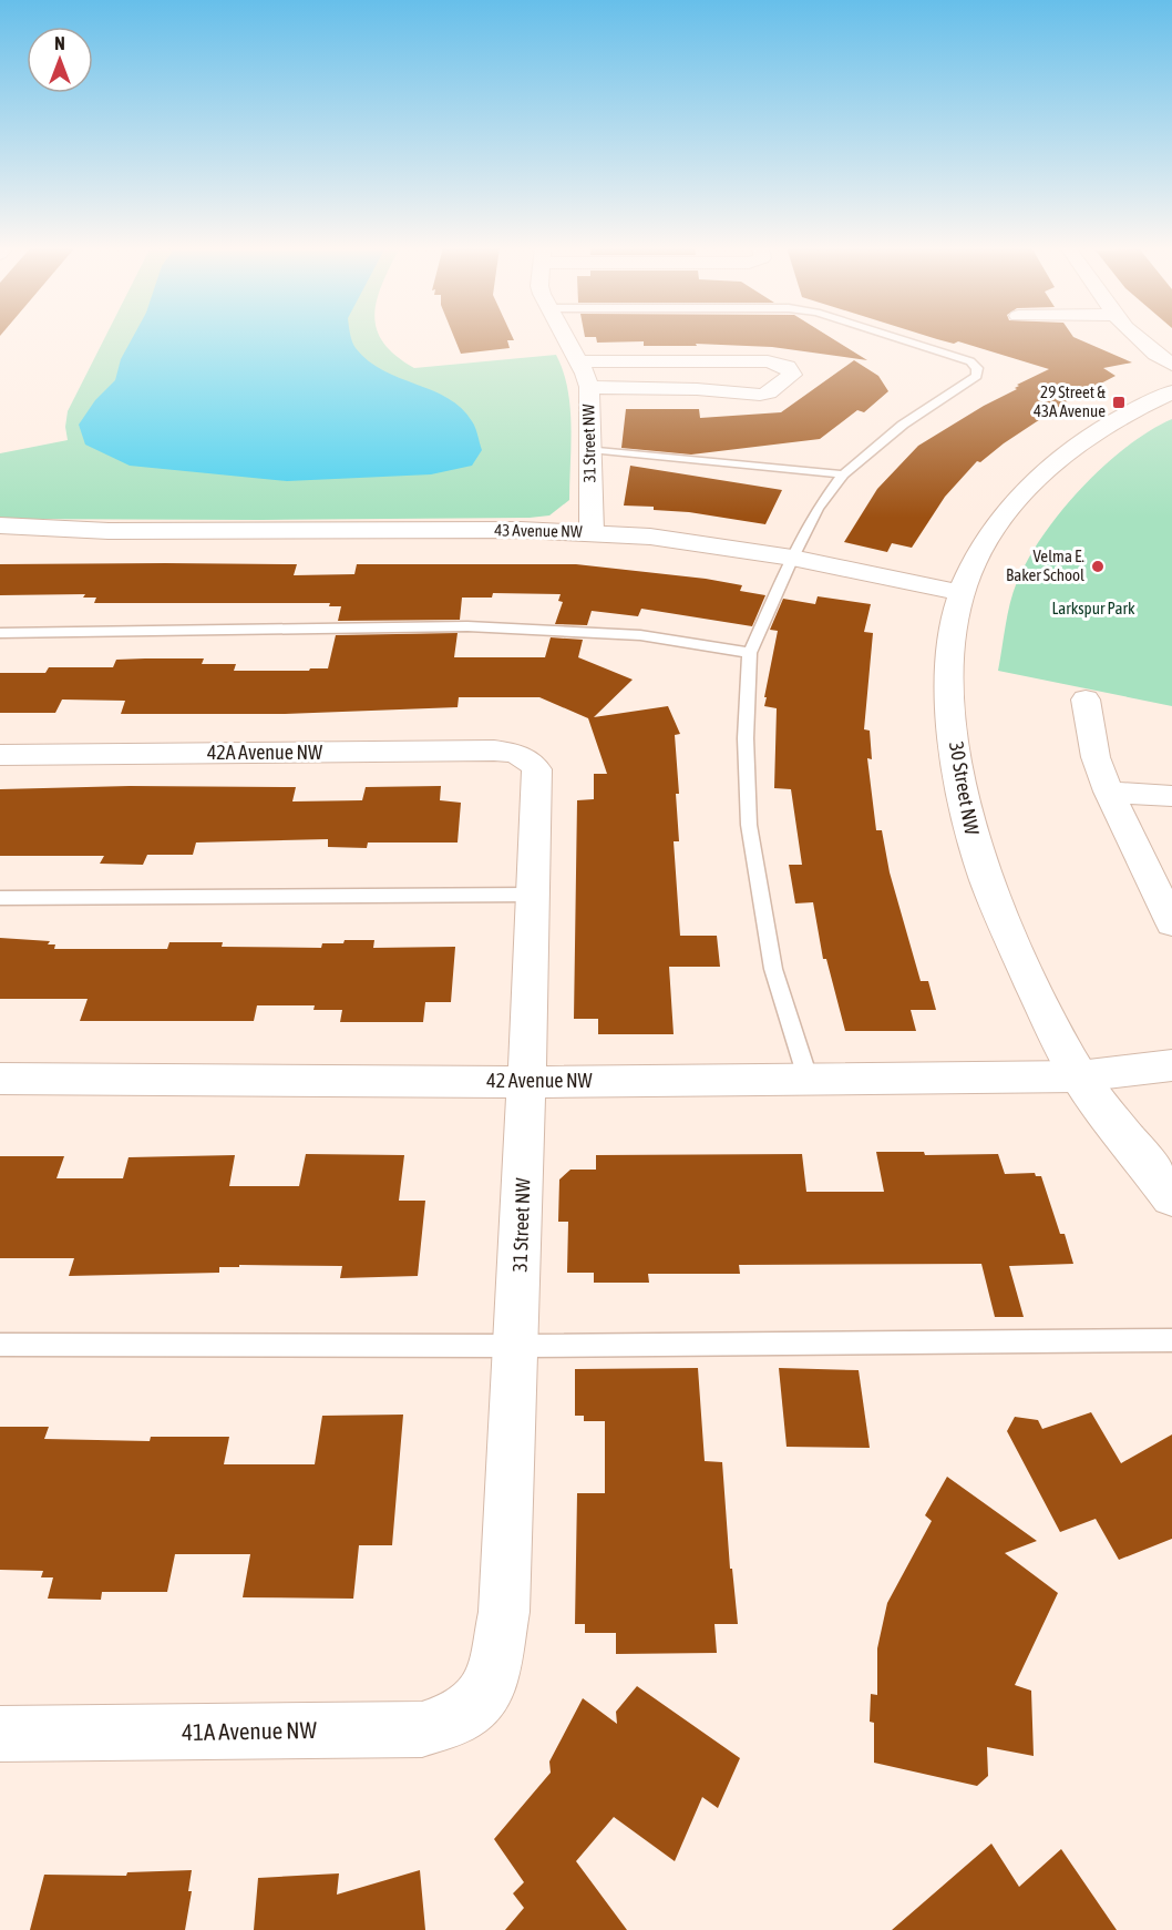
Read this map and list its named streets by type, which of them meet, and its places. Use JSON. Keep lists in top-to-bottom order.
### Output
{
  "streets": {
    "street": [
      "31 Street NW",
      "43 Avenue NW",
      "42A Avenue NW",
      "30 Street NW",
      "42 Avenue NW",
      "41A Avenue NW"
    ]
  },
  "crossings": [
    ["31 Street NW", "43 Avenue NW"],
    ["31 Street NW", "42A Avenue NW"],
    ["31 Street NW", "42 Avenue NW"],
    ["31 Street NW", "41A Avenue NW"],
    ["43 Avenue NW", "30 Street NW"],
    ["30 Street NW", "42 Avenue NW"]
  ],
  "parks": ["Larkspur Park"],
  "places": {
    "transit": ["29 Street & 43A Avenue"],
    "other": ["Velma E. Baker School"]
  },
  "north": "top"
}
